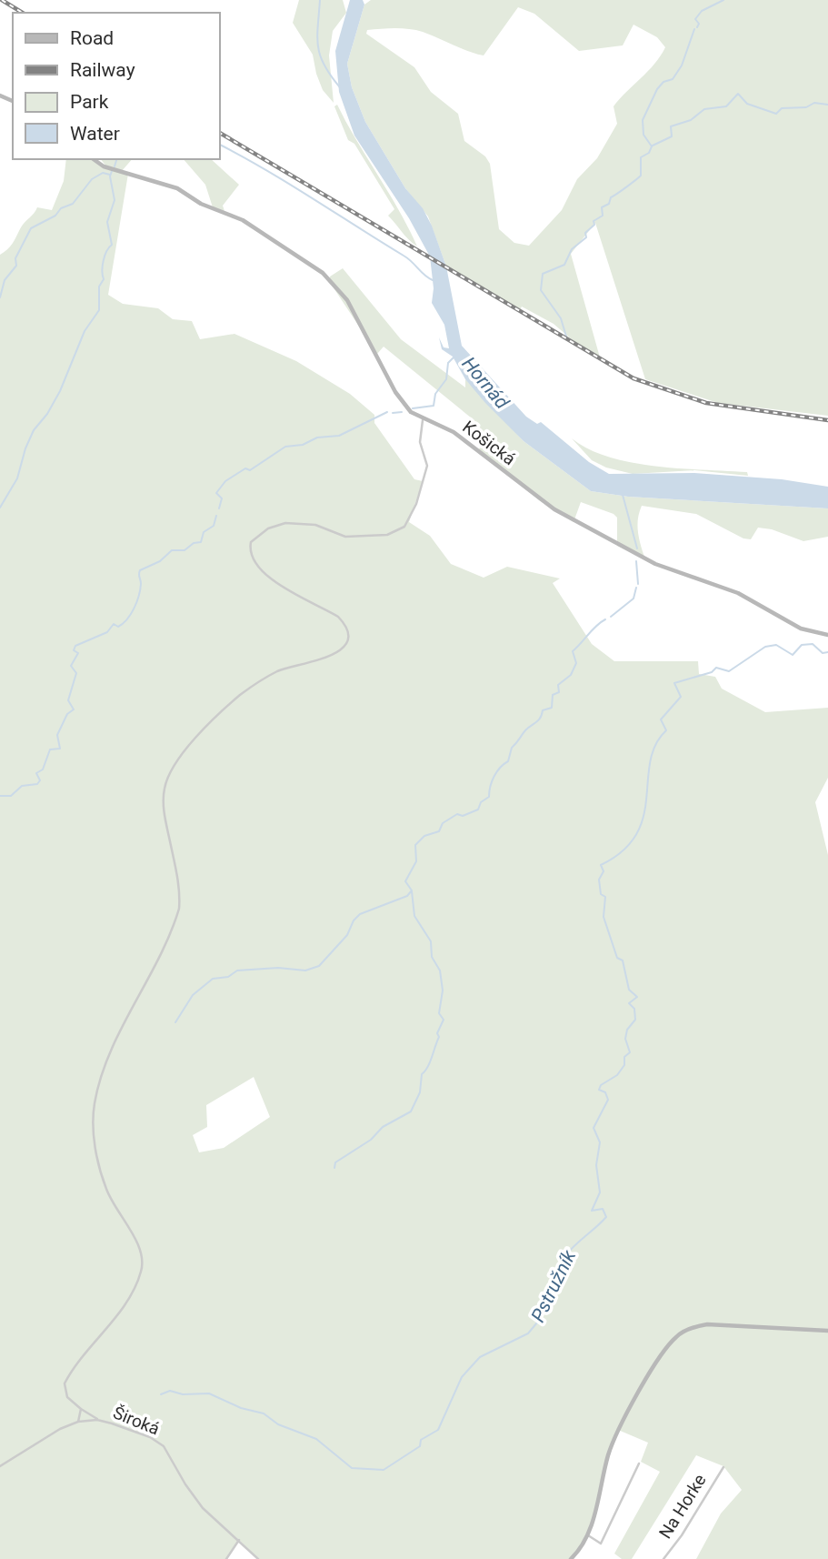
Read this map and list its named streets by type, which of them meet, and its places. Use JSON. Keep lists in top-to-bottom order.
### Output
{
  "streets": {
    "street": ["Košická", "Široká", "Na Horke"]
  },
  "water": ["Hornád", "Pstružník"],
  "legend": [
    "Road",
    "Railway",
    "Park",
    "Water"
  ]
}
